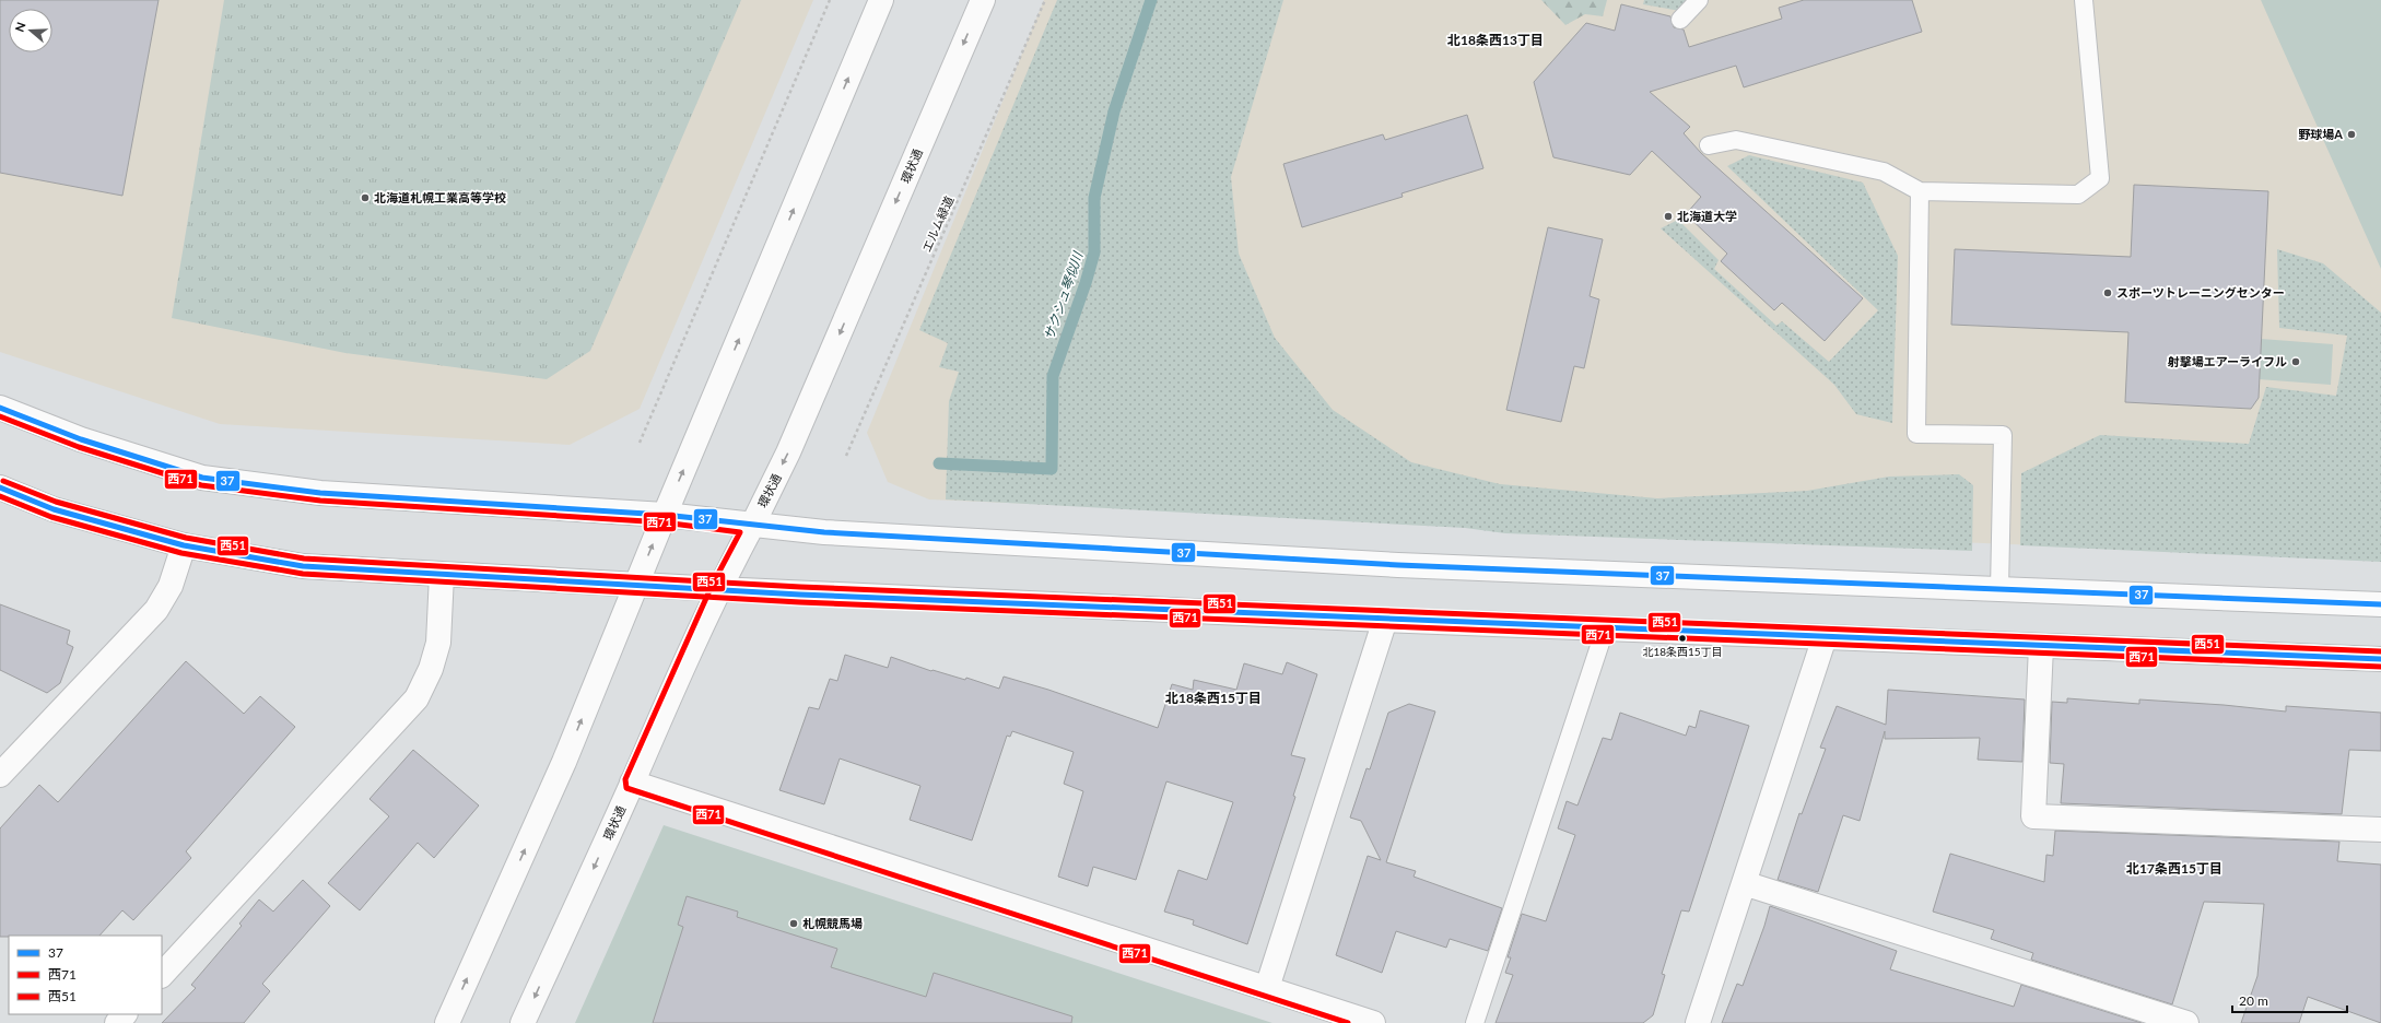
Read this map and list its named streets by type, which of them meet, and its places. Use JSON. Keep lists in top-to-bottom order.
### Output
{
  "streets": {
    "street": ["環状通"],
    "path": ["エルム緑道"]
  },
  "districts": ["北18条西13丁目", "北18条西15丁目", "北17条西15丁目"],
  "water": ["サクシュ琴似川"],
  "places": [
    "野球場A",
    "北海道札幌工業高等学校",
    "北海道大学",
    "スポーツトレーニングセンター",
    "射撃場エアーライフル",
    "北18条西15丁目",
    "札幌競馬場"
  ],
  "lines": ["transit line 37", "transit line 西71", "transit line 西51"],
  "legend": ["37", "西71", "西51"],
  "scale_bar": "20 m",
  "north": "left"
}
